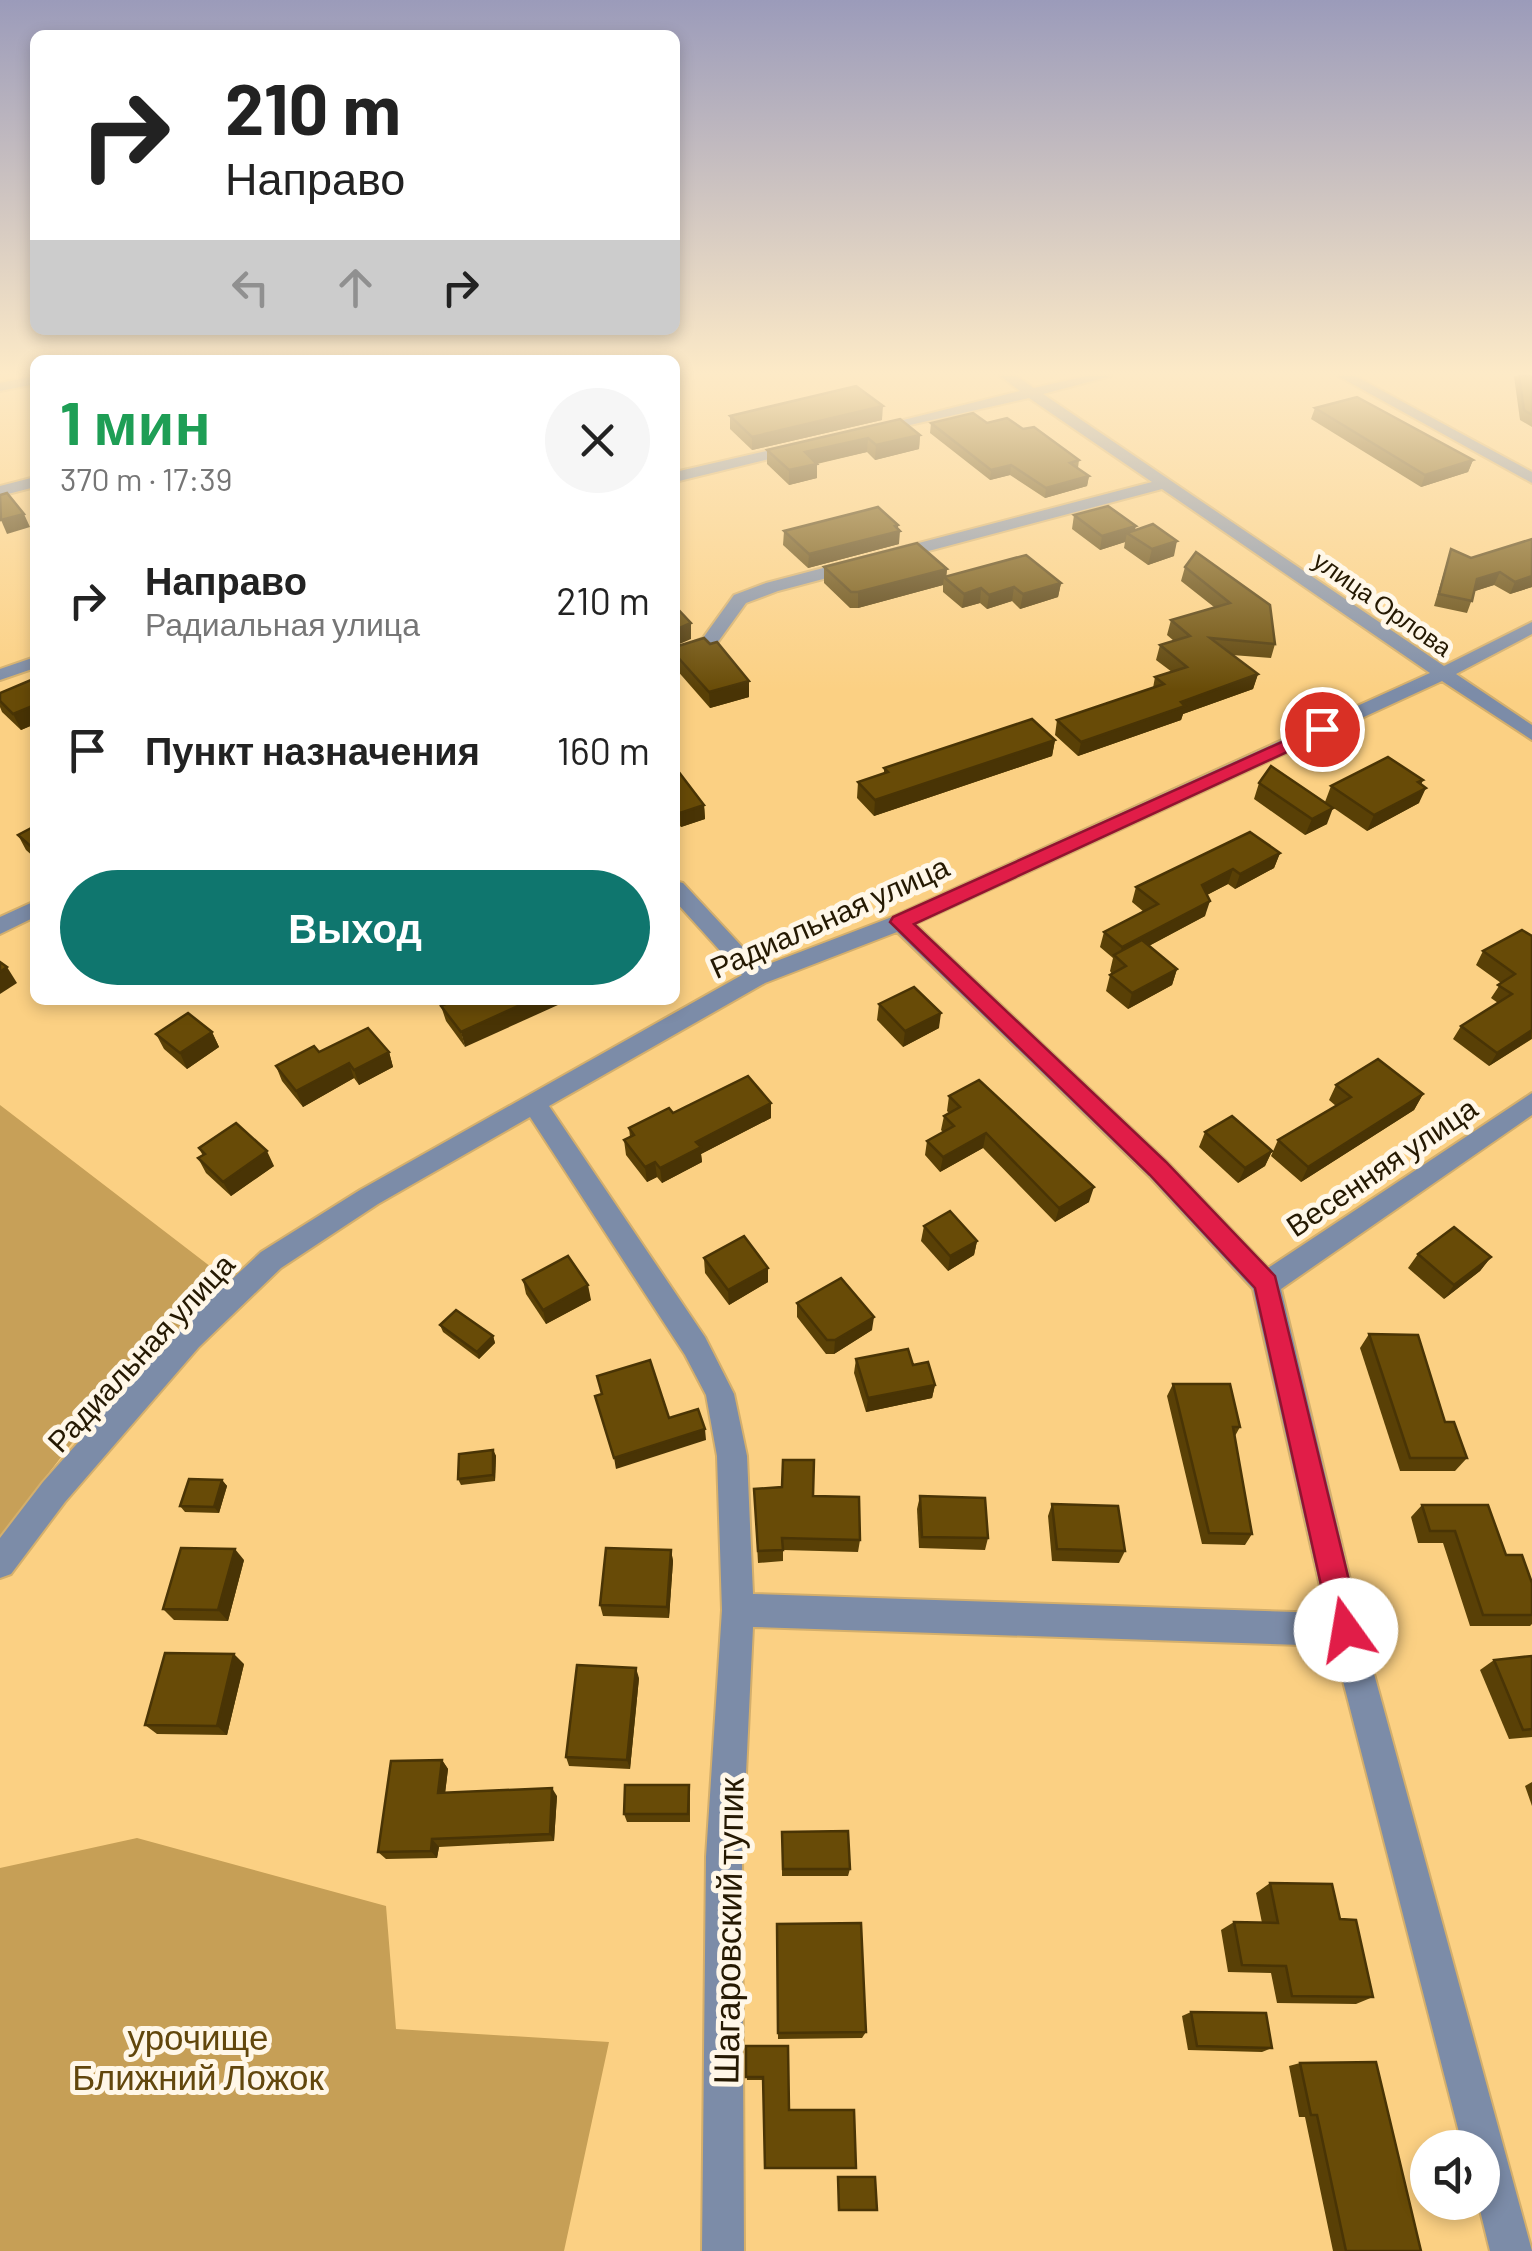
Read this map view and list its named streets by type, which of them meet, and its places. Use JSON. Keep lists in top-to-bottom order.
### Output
{
  "streets": {
    "street": [
      "улица Орлова",
      "Радиальная улица",
      "Весенняя улица",
      "Шагаровский тупик"
    ]
  },
  "crossings": [
    ["улица Орлова", "Радиальная улица"],
    ["Радиальная улица", "Шагаровский тупик"]
  ],
  "parks": ["урочище Ближний Ложок"],
  "page": {
    "turn": ["210 m", "Направо"],
    "heading": ["1 мин", "370 m · 17:39"],
    "list": [
      {
        "name": "Направо",
        "note": "Радиальная улица",
        "value": "210 m"
      },
      {
        "name": "Пункт назначения",
        "value": "160 m"
      }
    ],
    "buttons": "Выход"
  }
}
